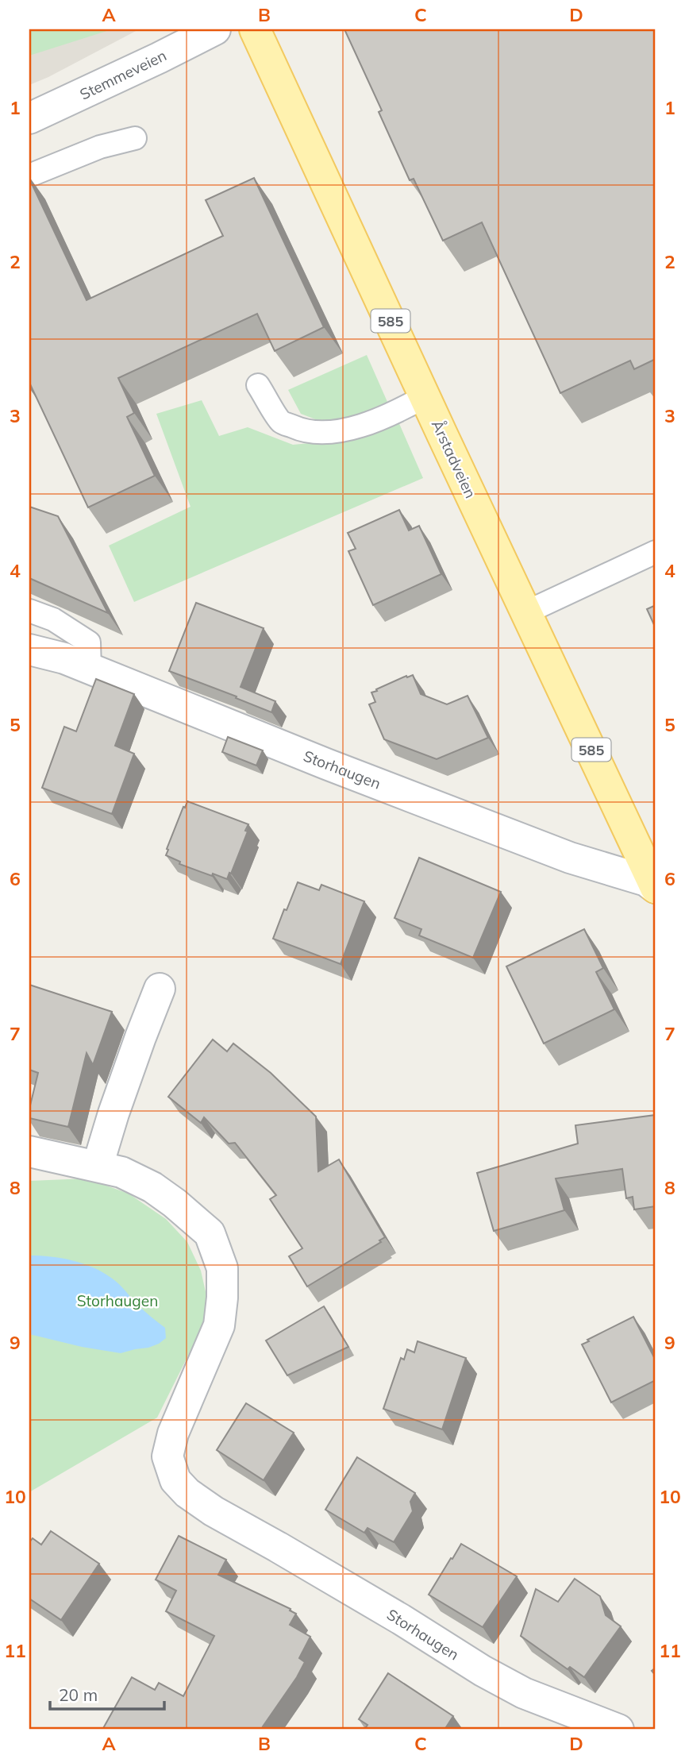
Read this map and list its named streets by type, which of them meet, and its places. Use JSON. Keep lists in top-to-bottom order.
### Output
{
  "streets": {
    "main road": ["585", "Årstadveien"],
    "street": ["Stemmeveien", "Storhaugen"]
  },
  "crossings": [
    ["Årstadveien", "Storhaugen"]
  ],
  "parks": ["Storhaugen"],
  "scale_bar": "20 m",
  "grid": {
    "columns": [
      "A",
      "B",
      "C",
      "D"
    ],
    "rows": [
      "1",
      "2",
      "3",
      "4",
      "5",
      "6",
      "7",
      "8",
      "9",
      "10",
      "11"
    ]
  }
}
